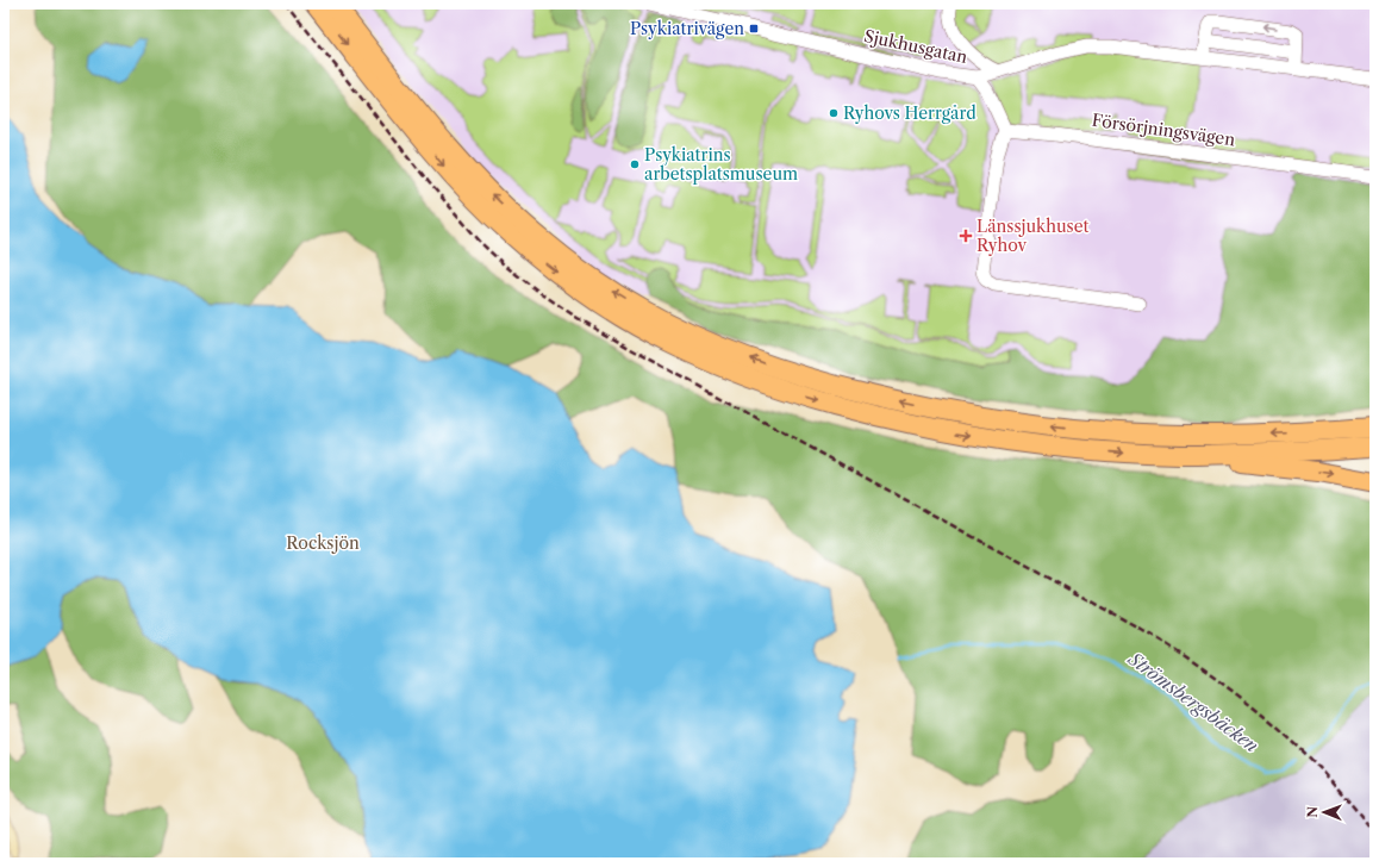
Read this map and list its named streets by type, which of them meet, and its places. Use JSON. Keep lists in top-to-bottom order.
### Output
{
  "streets": {
    "street": ["Sjukhusgatan", "Försörjningsvägen"]
  },
  "water": ["Strömsbergsbäcken"],
  "parks": ["Rocksjön"],
  "places": {
    "transit": ["Psykiatrivägen"],
    "other": ["Ryhovs Herrgård", "Psykiatrins arbetsplatsmuseum"],
    "health": ["Länssjukhuset Ryhov"]
  },
  "north": "left"
}
